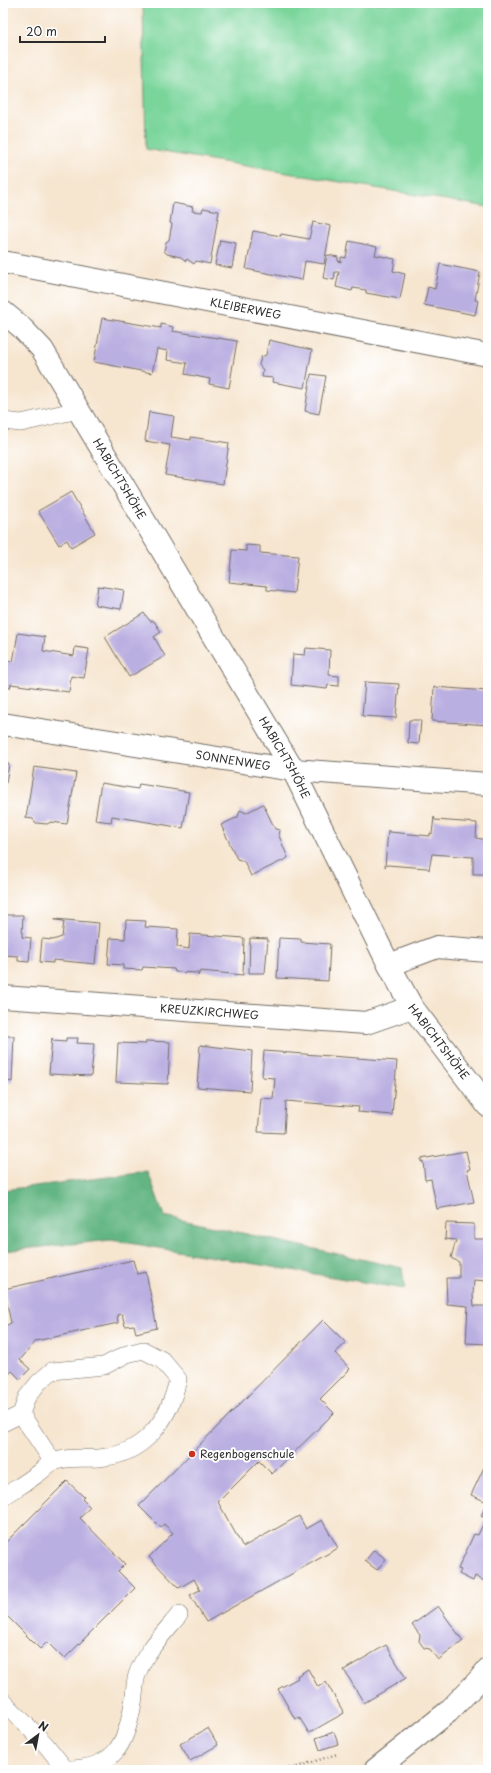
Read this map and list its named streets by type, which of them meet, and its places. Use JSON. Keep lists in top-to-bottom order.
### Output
{
  "streets": {
    "street": [
      "KLEIBERWEG",
      "HABICHTSHÖHE",
      "SONNENWEG",
      "KREUZKIRCHWEG"
    ]
  },
  "crossings": [
    ["HABICHTSHÖHE", "SONNENWEG"],
    ["HABICHTSHÖHE", "KREUZKIRCHWEG"]
  ],
  "places": ["Regenbogenschule"],
  "scale_bar": "20 m",
  "north": "top right"
}
